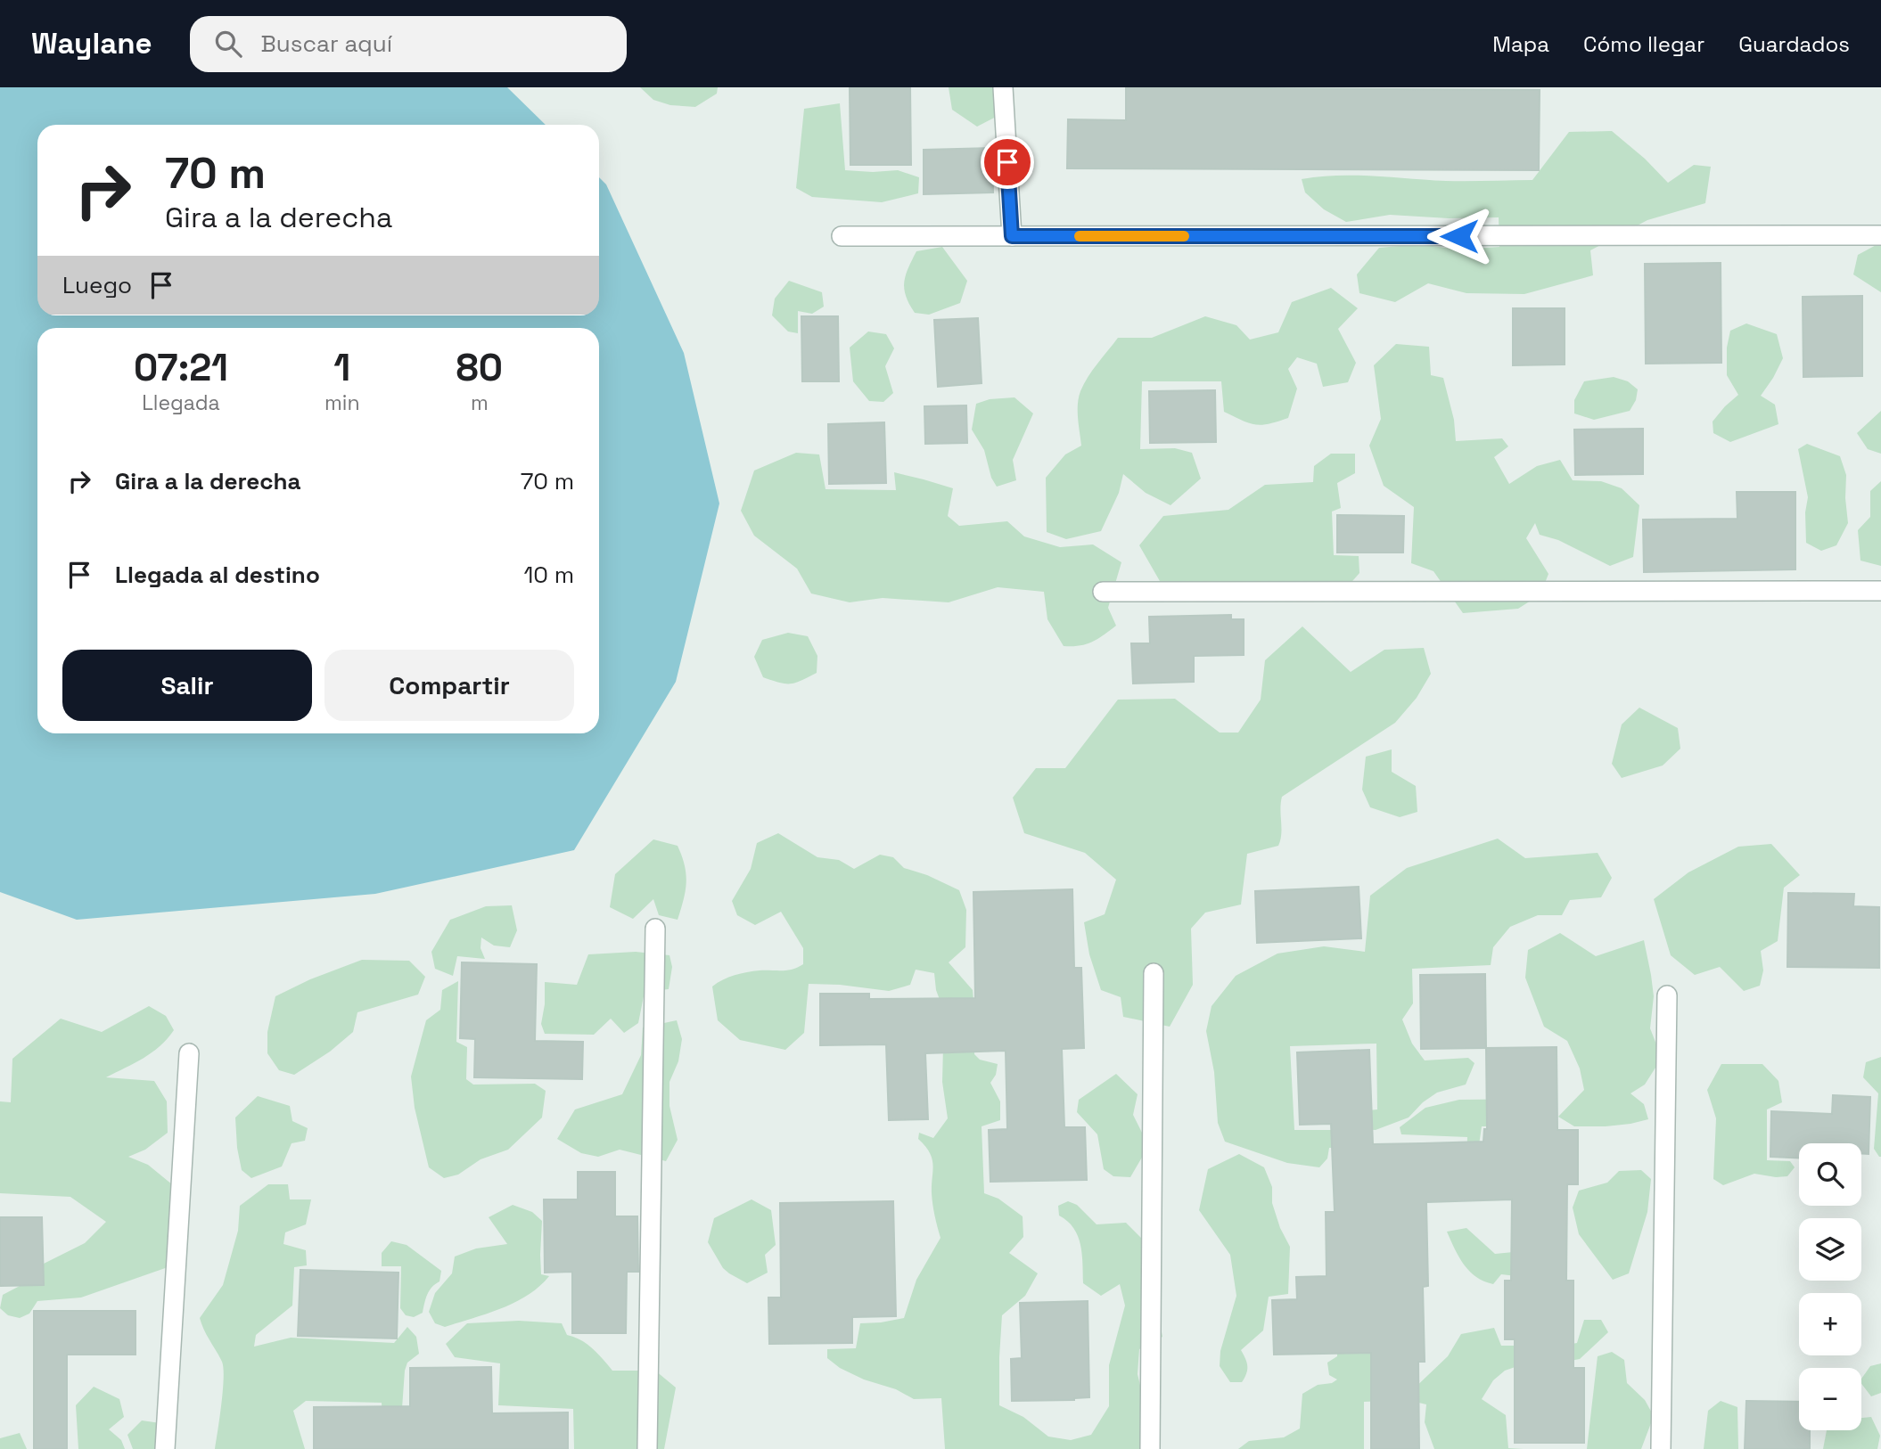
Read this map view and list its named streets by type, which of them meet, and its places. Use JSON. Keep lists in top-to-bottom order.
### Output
{
  "page": {
    "header": "Waylane",
    "search": "Buscar aquí",
    "nav": ["Mapa", "Cómo llegar", "Guardados"],
    "turn": ["70 m", "Gira a la derecha"],
    "then": "Luego",
    "eta": [
      "07:21",
      "Llegada",
      "1",
      "min",
      "80",
      "m"
    ],
    "list": [
      {
        "name": "Gira a la derecha",
        "value": "70 m"
      },
      {
        "name": "Llegada al destino",
        "value": "10 m"
      }
    ],
    "buttons": ["Salir", "Compartir"],
    "map_buttons": ["+", "−"]
  }
}
